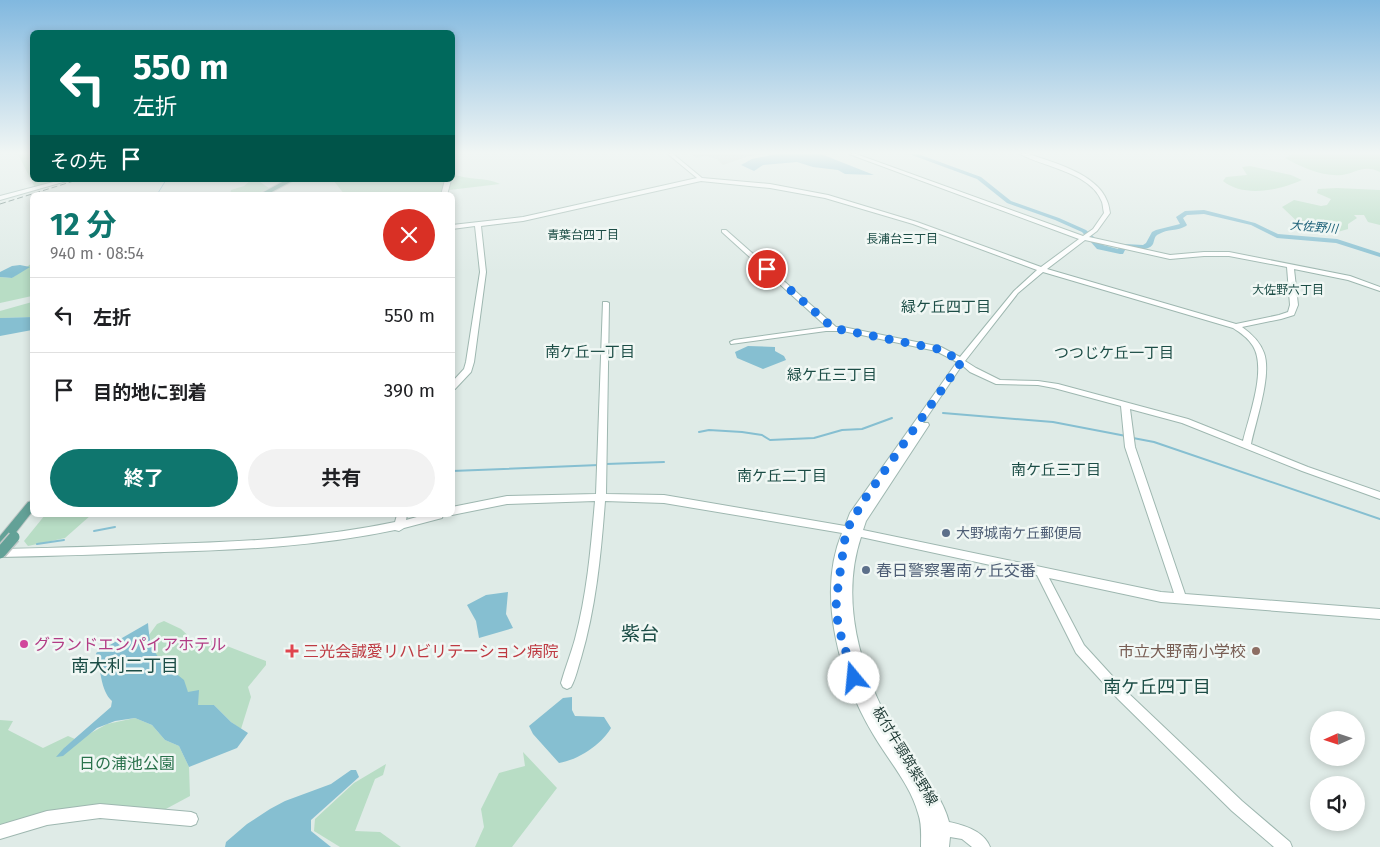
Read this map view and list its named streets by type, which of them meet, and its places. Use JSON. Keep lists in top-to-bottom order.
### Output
{
  "streets": {
    "street": ["板付牛頸筑紫野線"]
  },
  "districts": [
    "青葉台四丁目",
    "長浦台三丁目",
    "大佐野六丁目",
    "緑ケ丘四丁目",
    "南ケ丘一丁目",
    "つつじケ丘一丁目",
    "緑ケ丘三丁目",
    "南ケ丘三丁目",
    "南ケ丘二丁目",
    "紫台",
    "南大利二丁目",
    "南ケ丘四丁目"
  ],
  "water": ["大佐野川"],
  "parks": ["日の浦池公園"],
  "places": {
    "other": [
      "大野城南ケ丘郵便局",
      "春日警察署南ヶ丘交番",
      "グランドエンパイアホテル",
      "市立大野南小学校"
    ],
    "health": ["三光会誠愛リハビリテーション病院"]
  },
  "north": "left",
  "page": {
    "turn": ["550 m", "左折"],
    "then": "その先",
    "heading": ["12 分", "940 m · 08:54"],
    "list": [
      {
        "name": "左折",
        "value": "550 m"
      },
      {
        "name": "目的地に到着",
        "value": "390 m"
      }
    ],
    "buttons": ["終了", "共有"]
  }
}
